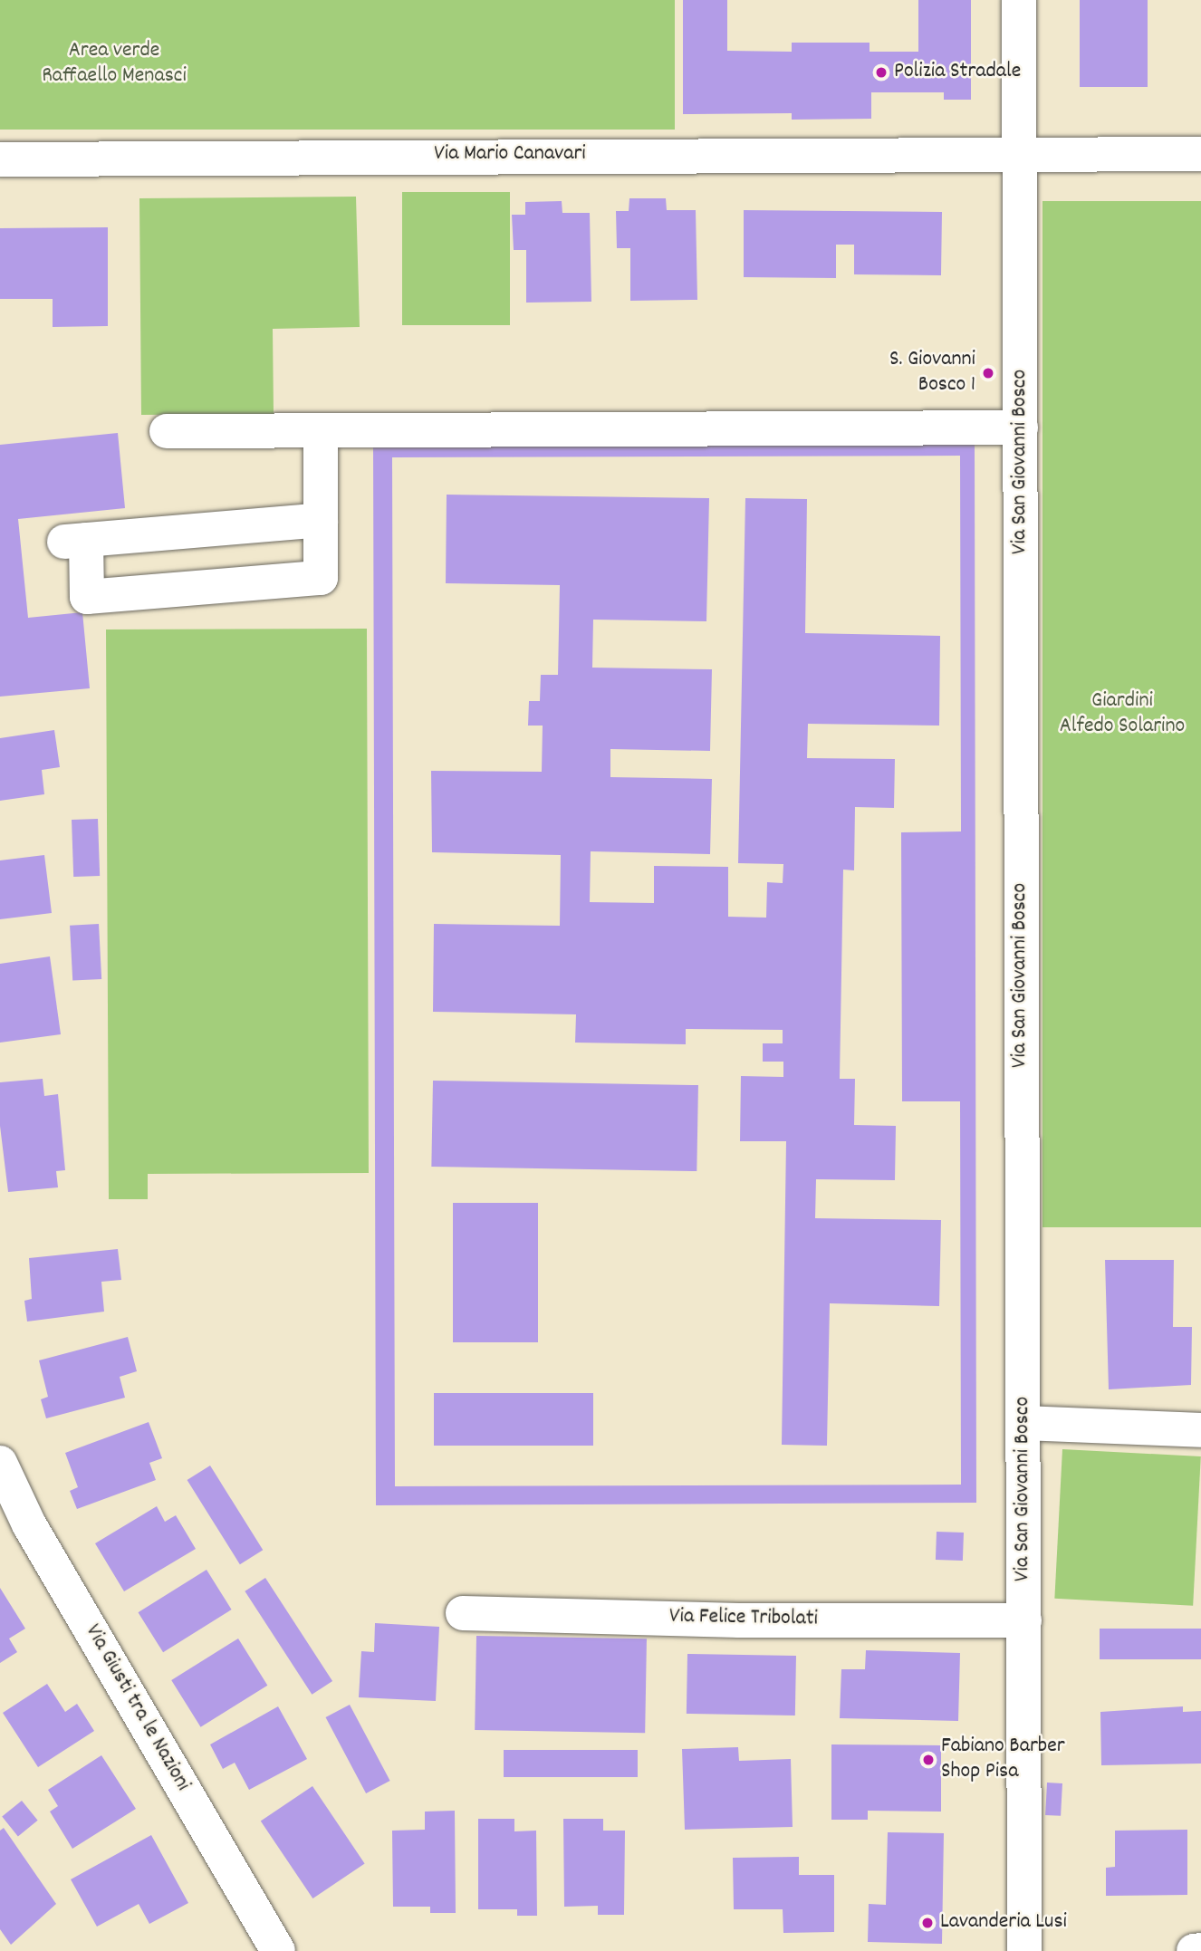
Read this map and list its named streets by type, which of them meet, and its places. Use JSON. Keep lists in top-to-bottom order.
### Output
{
  "streets": {
    "street": [
      "Via Mario Canavari",
      "Via San Giovanni Bosco",
      "Via Felice Tribolati",
      "Via Giusti tra le Nazioni"
    ]
  },
  "crossings": [
    ["Via Mario Canavari", "Via San Giovanni Bosco"],
    ["Via San Giovanni Bosco", "Via Felice Tribolati"]
  ],
  "parks": ["Area verde Raffaello Menasci", "Giardini Alfedo Solarino"],
  "places": [
    "Polizia Stradale",
    "S. Giovanni Bosco 1",
    "Fabiano Barber Shop Pisa",
    "Lavanderia Lusi"
  ]
}
